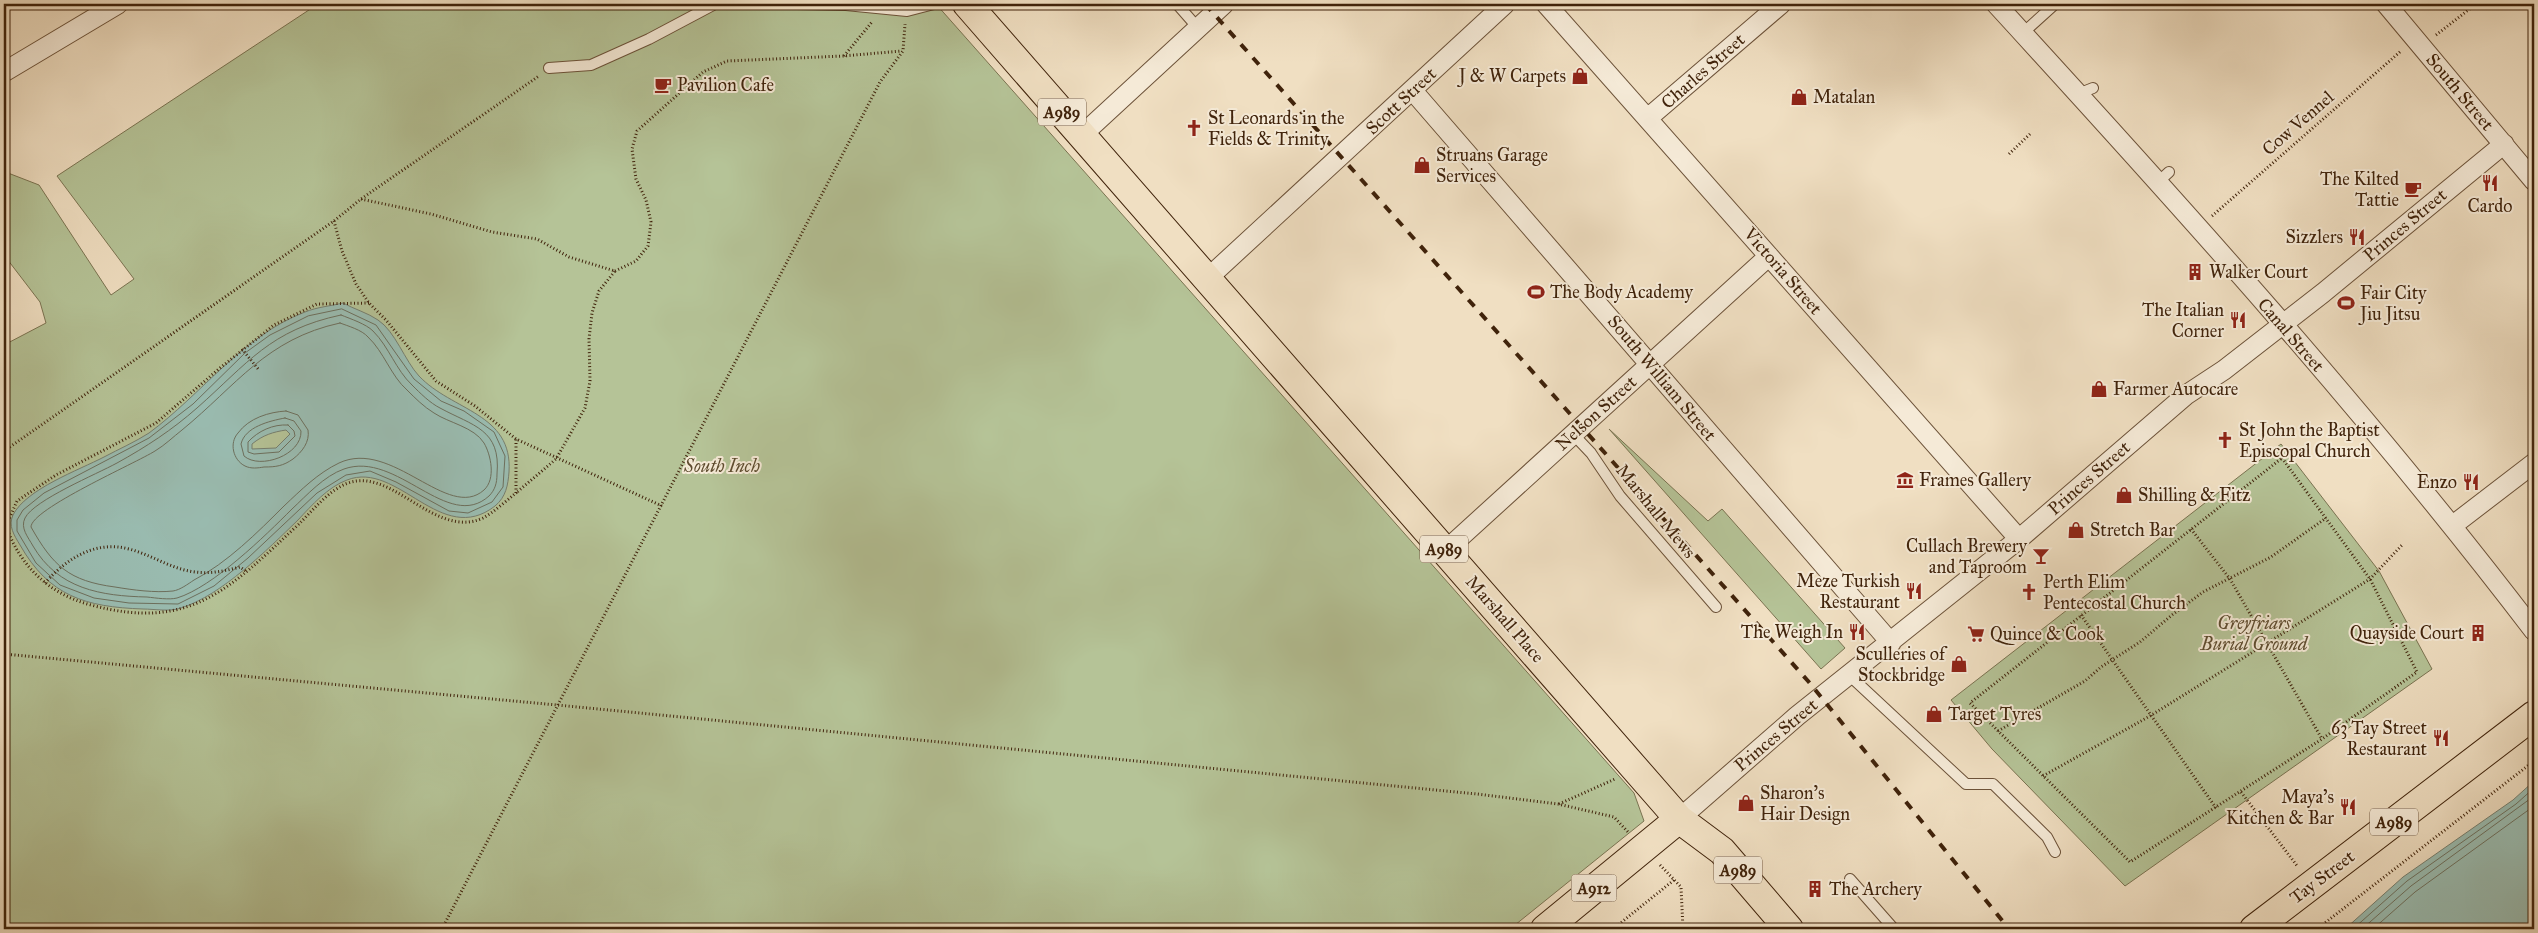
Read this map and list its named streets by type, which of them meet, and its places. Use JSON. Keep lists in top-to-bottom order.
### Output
{
  "streets": {
    "main road": [
      "A989",
      "Marshall Place",
      "Tay Street",
      "A912"
    ],
    "street": [
      "Charles Street",
      "South Street",
      "Scott Street",
      "Princes Street",
      "Victoria Street",
      "Canal Street",
      "South William Street",
      "Nelson Street"
    ],
    "lane": ["Marshall Mews"],
    "path": ["Cow Vennel"]
  },
  "crossings": [
    ["Charles Street", "Victoria Street"],
    ["South Street", "Cow Vennel"],
    ["South Street", "Princes Street"],
    ["Scott Street", "A989"],
    ["Scott Street", "South William Street"],
    ["Scott Street", "Marshall Place"],
    ["A989", "Marshall Place"],
    ["Cow Vennel", "Canal Street"],
    ["Princes Street", "Victoria Street"],
    ["Princes Street", "Canal Street"],
    ["Princes Street", "South William Street"],
    ["Princes Street", "Marshall Place"],
    ["Princes Street", "A912"],
    ["Victoria Street", "Nelson Street"],
    ["South William Street", "Nelson Street"],
    ["Nelson Street", "Marshall Mews"],
    ["Nelson Street", "Marshall Place"],
    ["Marshall Place", "A912"]
  ],
  "parks": ["South Inch", "Greyfriars Burial Ground"],
  "places": {
    "shop": [
      "J & W Carpets",
      "Matalan",
      "Struans Garage Services",
      "Farmer Autocare",
      "Shilling & Fitz",
      "Stretch Bar",
      "Sculleries of Stockbridge",
      "Target Tyres",
      "Sharon's Hair Design"
    ],
    "cafe": ["Pavilion Cafe", "The Kilted Tattie"],
    "church": ["St Leonards in the Fields & Trinity", "St John the Baptist Episcopal Church", "Perth Elim Pentecostal Church"],
    "restaurant": [
      "Cardo",
      "Sizzlers",
      "The Italian Corner",
      "Enzo",
      "Meze Turkish Restaurant",
      "The Weigh In",
      "63 Tay Street Restaurant",
      "Maya's Kitchen & Bar"
    ],
    "building": ["Walker Court", "Quayside Court", "The Archery"],
    "sports": ["The Body Academy", "Fair City Jiu Jitsu"],
    "museum": ["Frames Gallery"],
    "bar": ["Cullach Brewery and Taproom"],
    "supermarket": ["Quince & Cook"]
  }
}
